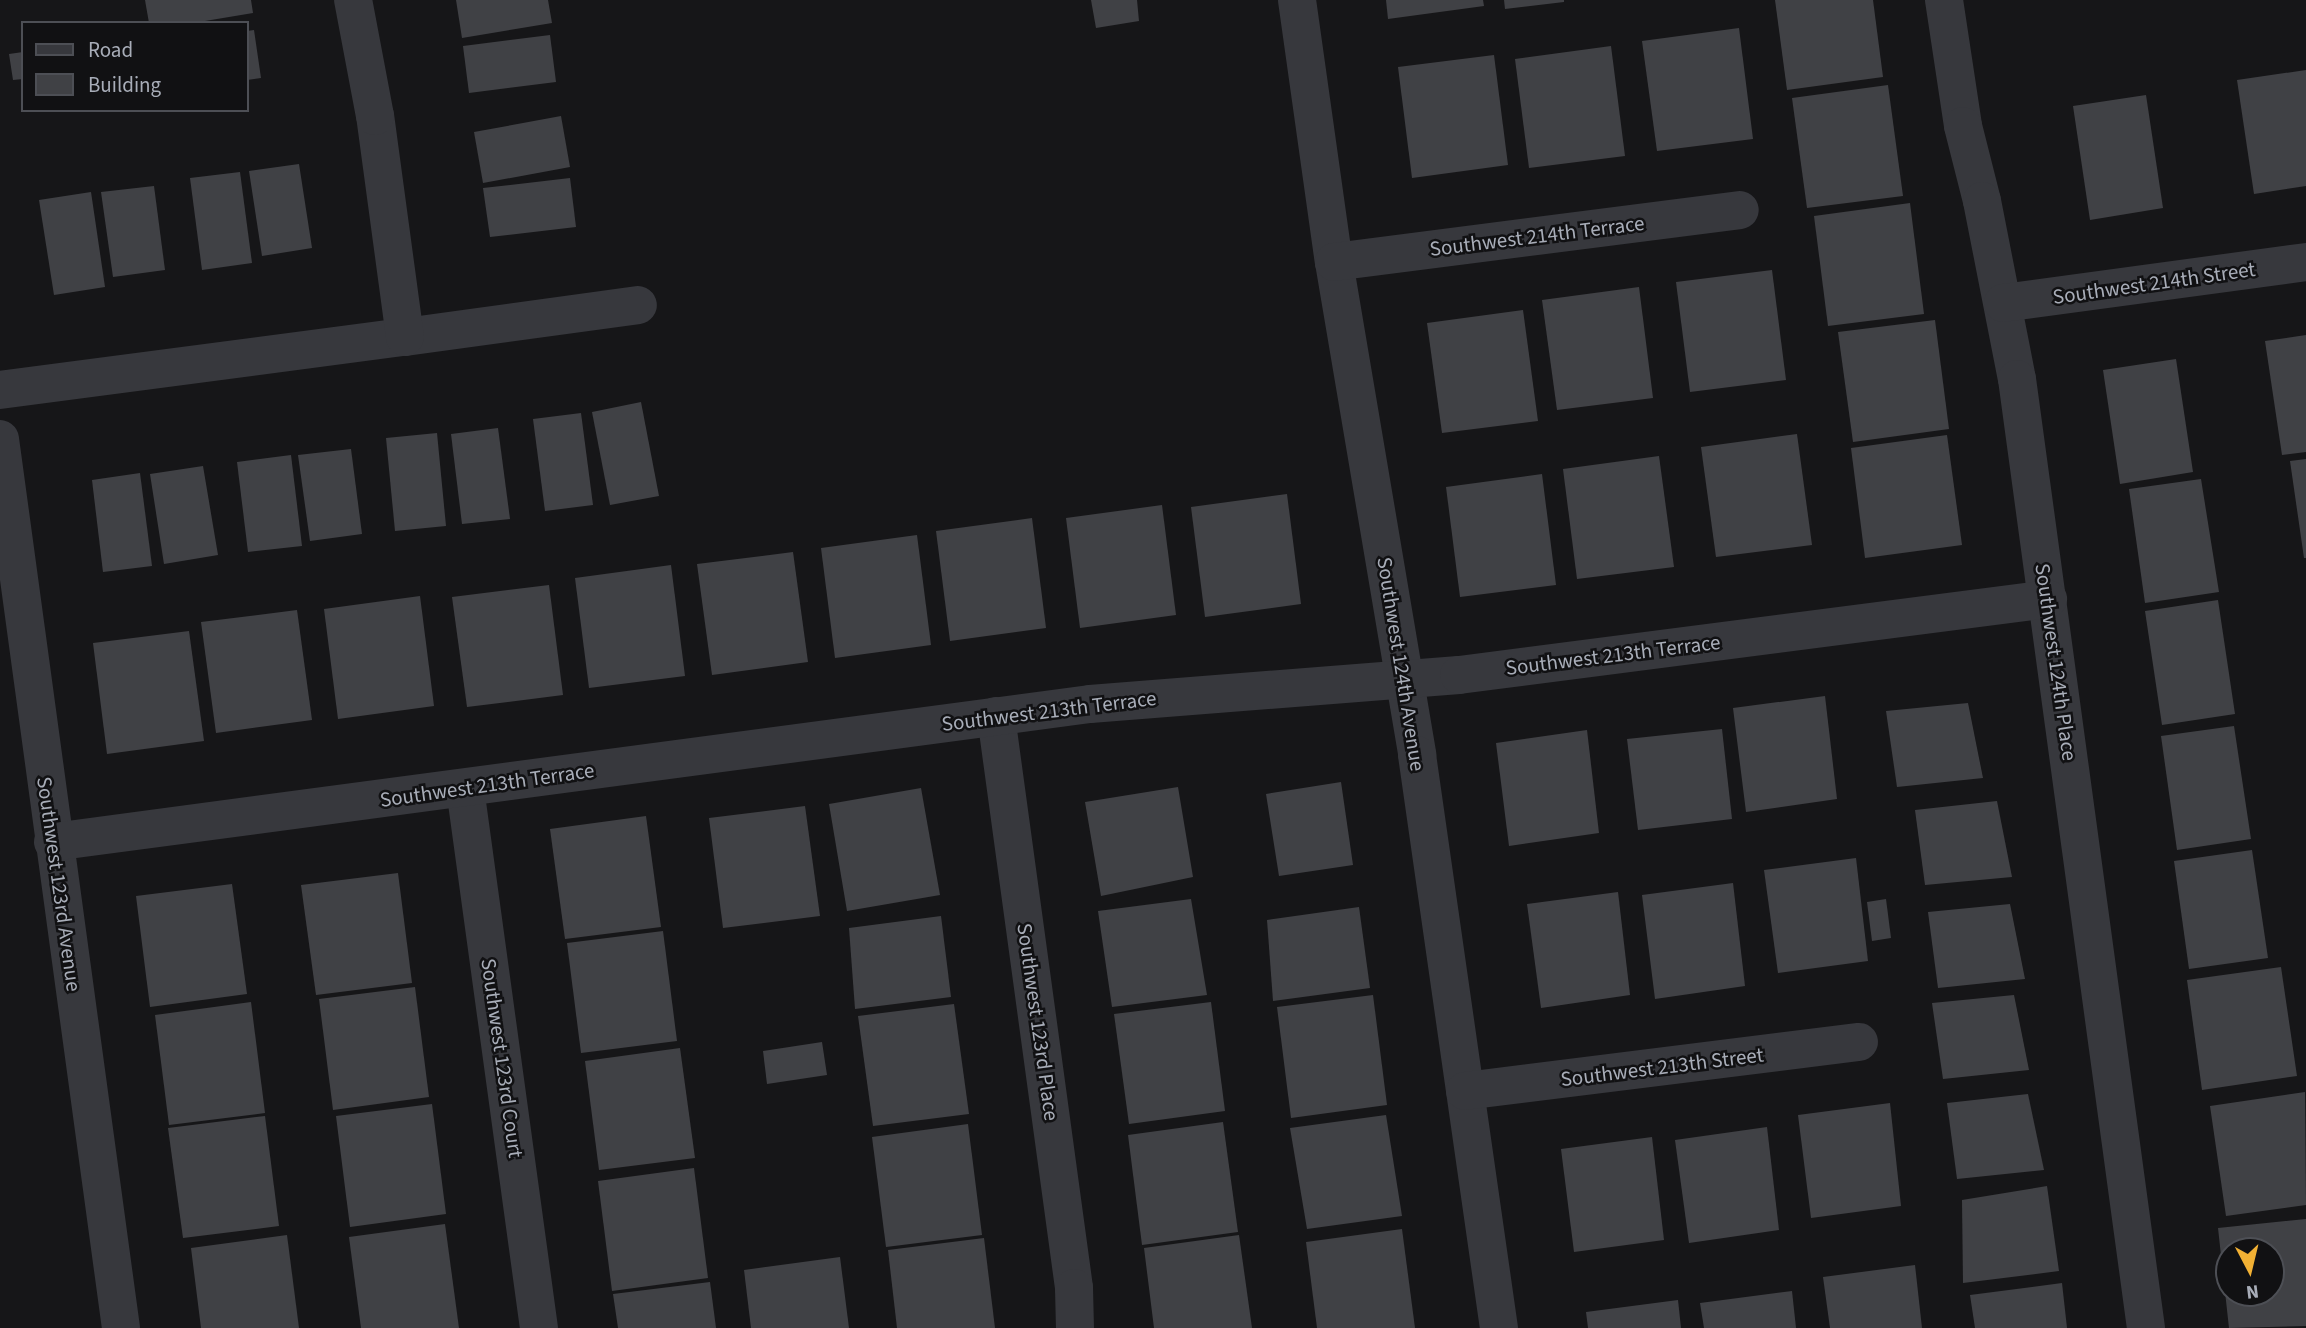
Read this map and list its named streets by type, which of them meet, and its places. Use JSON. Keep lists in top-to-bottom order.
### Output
{
  "streets": {
    "street": [
      "Southwest 214th Terrace",
      "Southwest 214th Street",
      "Southwest 213th Terrace",
      "Southwest 124th Place",
      "Southwest 124th Avenue",
      "Southwest 123rd Avenue",
      "Southwest 123rd Place",
      "Southwest 123rd Court",
      "Southwest 213th Street"
    ]
  },
  "crossings": [
    ["Southwest 214th Terrace", "Southwest 124th Avenue"],
    ["Southwest 214th Street", "Southwest 124th Place"],
    ["Southwest 213th Terrace", "Southwest 124th Place"],
    ["Southwest 213th Terrace", "Southwest 124th Avenue"],
    ["Southwest 213th Terrace", "Southwest 123rd Avenue"],
    ["Southwest 213th Terrace", "Southwest 123rd Place"],
    ["Southwest 213th Terrace", "Southwest 123rd Court"],
    ["Southwest 124th Avenue", "Southwest 213th Street"]
  ],
  "legend": ["Road", "Building"],
  "north": "bottom"
}
